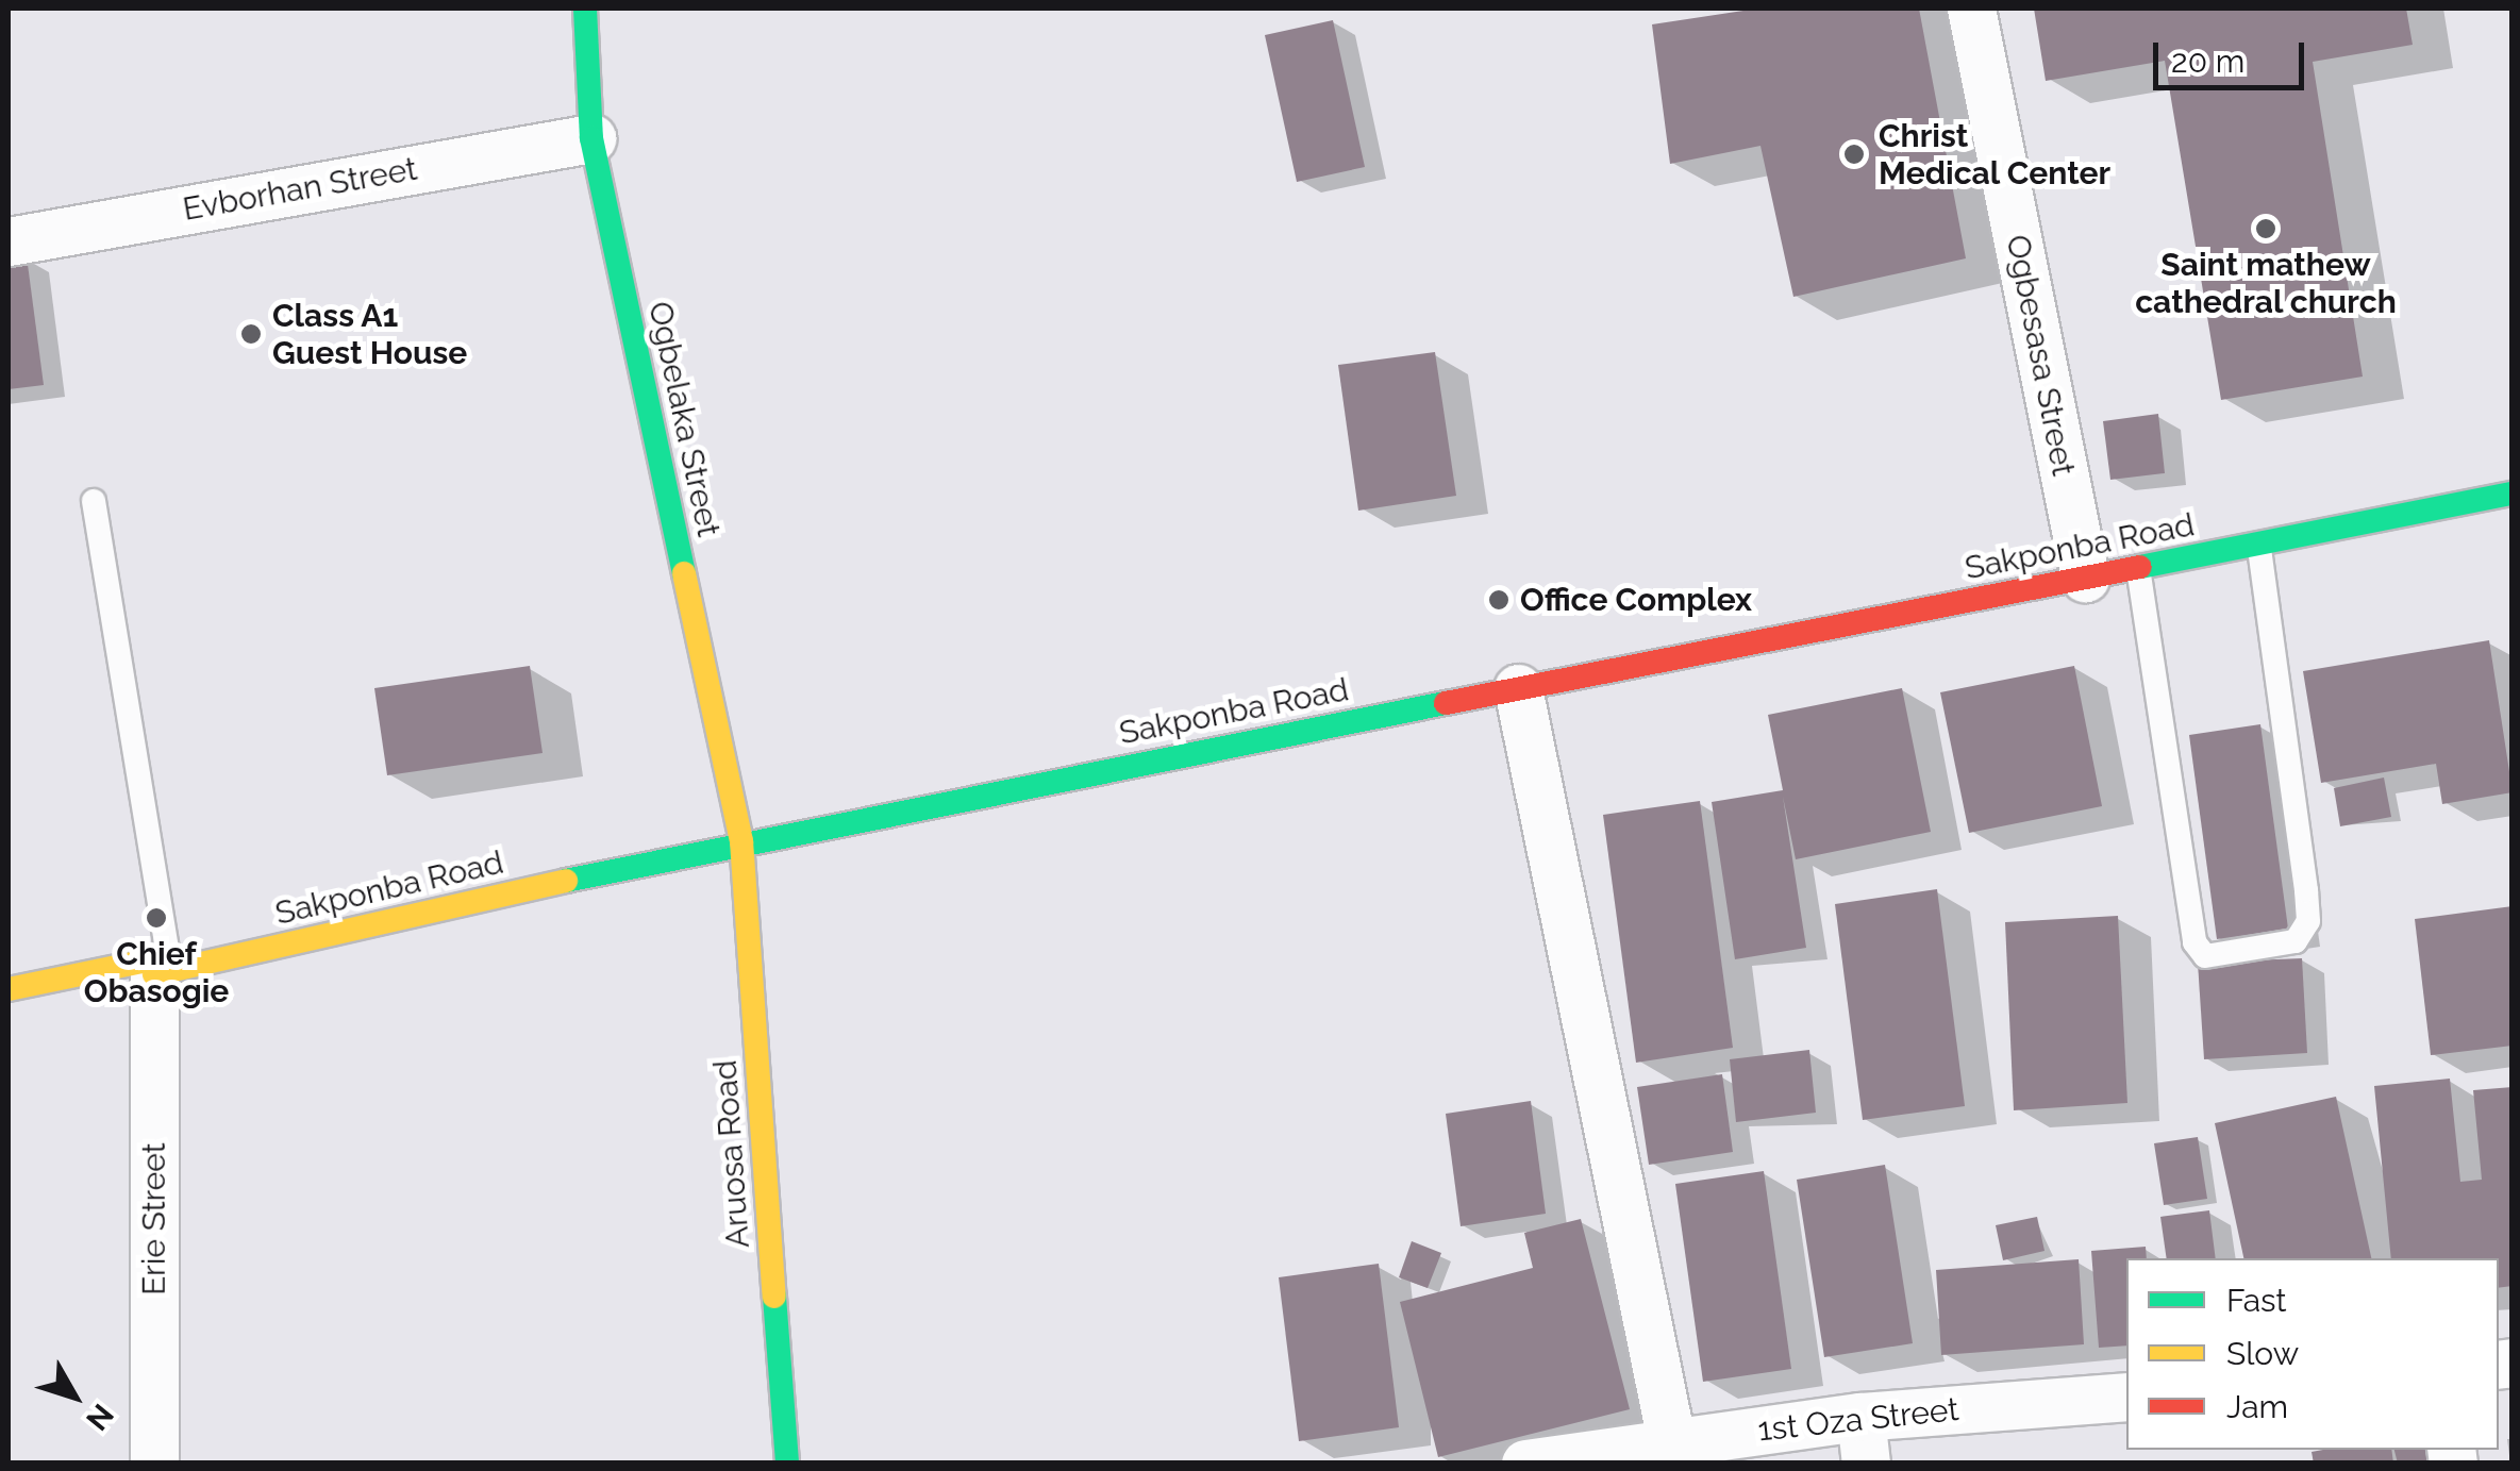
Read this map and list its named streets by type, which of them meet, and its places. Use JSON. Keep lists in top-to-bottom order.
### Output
{
  "streets": {
    "main road": ["Ogbelaka Street", "Sakponba Road", "Aruosa Road"],
    "street": [
      "Evborhan Street",
      "Ogbesasa Street",
      "Erie Street",
      "1st Oza Street"
    ]
  },
  "crossings": [
    ["Evborhan Street", "Ogbelaka Street"],
    ["Ogbesasa Street", "Sakponba Road"],
    ["Ogbelaka Street", "Sakponba Road"],
    ["Ogbelaka Street", "Aruosa Road"],
    ["Sakponba Road", "Aruosa Road"],
    ["Sakponba Road", "Erie Street"]
  ],
  "places": [
    "Christ Medical Center",
    "Saint mathew cathedral church",
    "Class A1 Guest House",
    "Office Complex",
    "Chief Obasogie"
  ],
  "legend": ["Fast", "Slow", "Jam"],
  "scale_bar": "20 m",
  "north": "bottom right"
}
